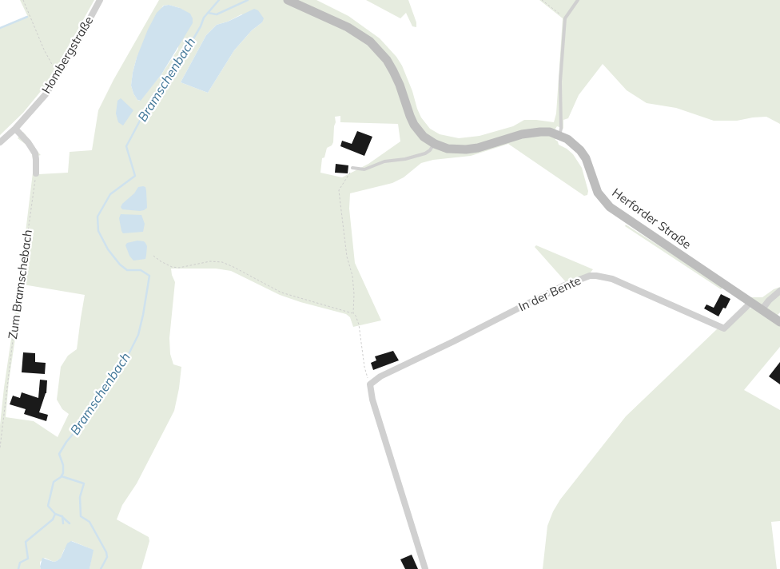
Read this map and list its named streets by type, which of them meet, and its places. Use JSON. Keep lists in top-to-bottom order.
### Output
{
  "streets": {
    "main road": ["Herforder Straße"],
    "street": ["Hombergstraße", "In der Bente"],
    "path": ["Zum Bramschebach"]
  },
  "crossings": [
    ["Herforder Straße", "In der Bente"]
  ],
  "water": ["Bramschenbach"]
}
